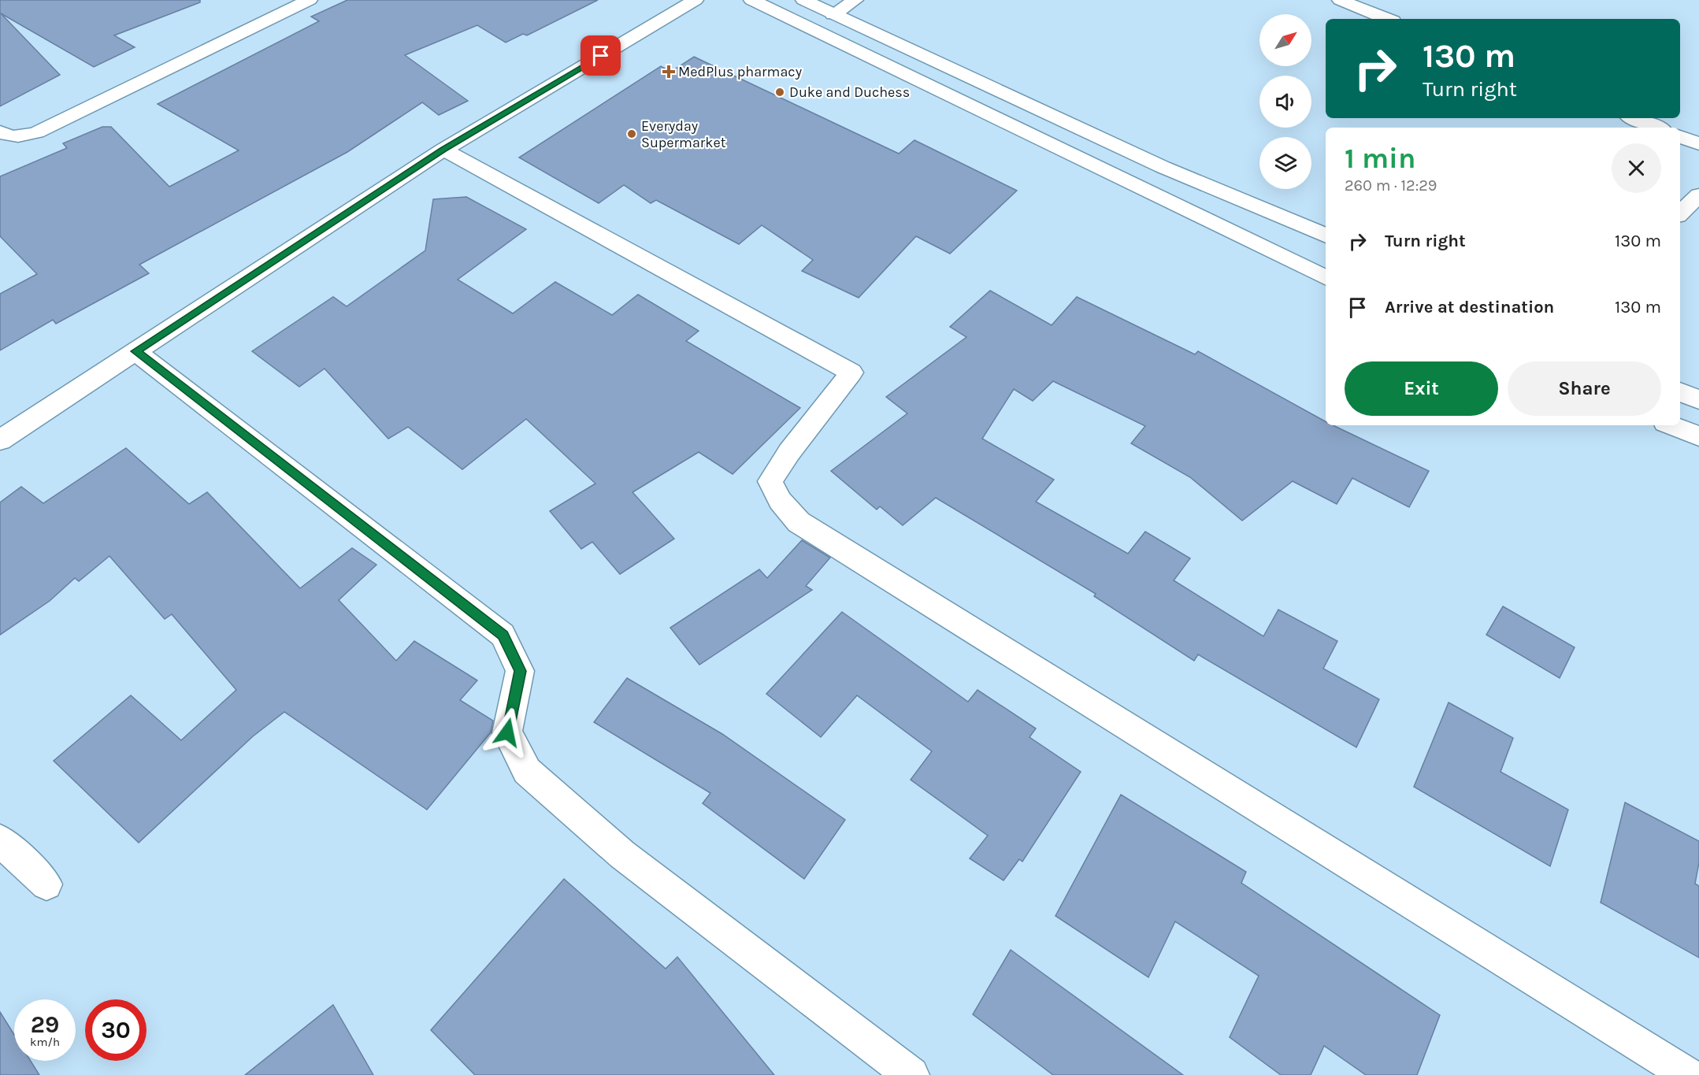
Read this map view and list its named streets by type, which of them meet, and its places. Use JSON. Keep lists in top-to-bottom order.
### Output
{
  "places": {
    "health": ["MedPlus pharmacy"],
    "other": ["Duke and Duchess", "Everyday Supermarket"]
  },
  "north": "top right",
  "page": {
    "turn": ["130 m", "Turn right"],
    "heading": ["1 min", "260 m · 12:29"],
    "list": [
      {
        "name": "Turn right",
        "value": "130 m"
      },
      {
        "name": "Arrive at destination",
        "value": "130 m"
      }
    ],
    "buttons": ["Exit", "Share"],
    "speed": "29 km/h",
    "limit": "30"
  }
}
